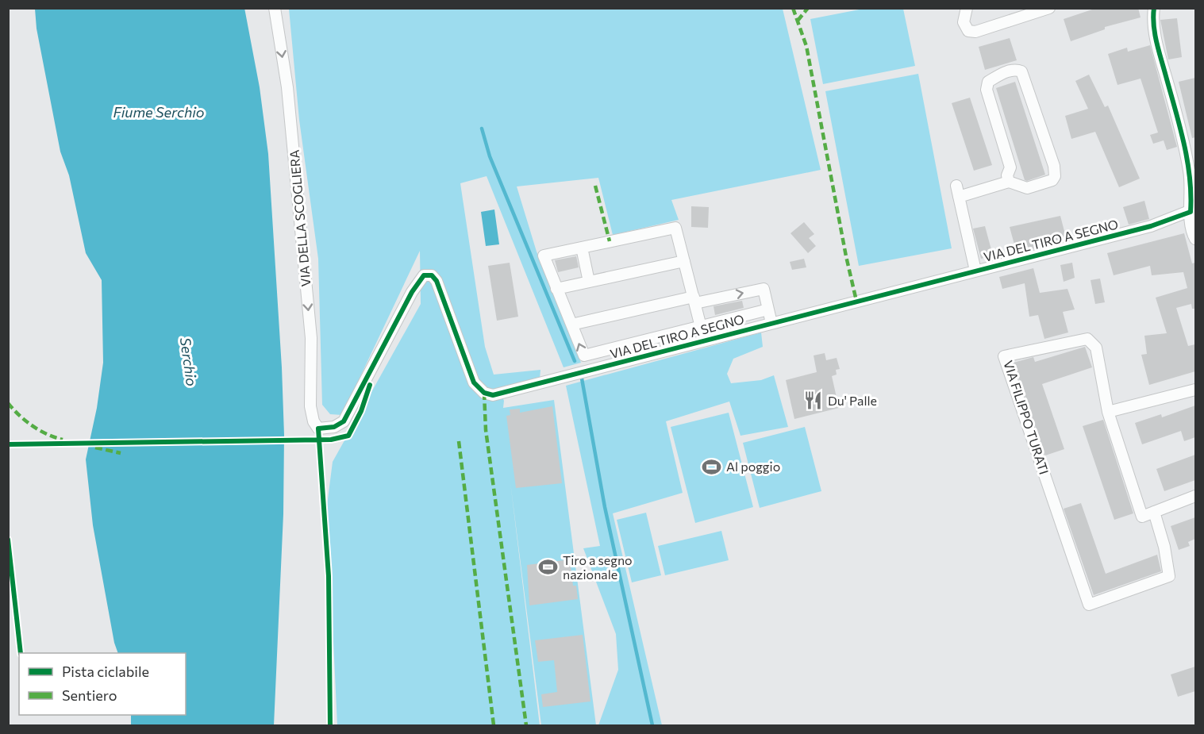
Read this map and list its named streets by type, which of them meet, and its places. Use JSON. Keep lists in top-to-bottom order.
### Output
{
  "streets": {
    "street": ["VIA DELLA SCOGLIERA", "VIA DEL TIRO A SEGNO", "VIA FILIPPO TURATI"]
  },
  "crossings": [
    ["VIA DELLA SCOGLIERA", "VIA DEL TIRO A SEGNO"]
  ],
  "one_way": ["VIA DELLA SCOGLIERA"],
  "water": ["Fiume Serchio", "Serchio"],
  "places": {
    "restaurant": ["Du' Palle"],
    "sports": ["Al poggio", "Tiro a segno nazionale"]
  },
  "legend": ["Pista ciclabile", "Sentiero"]
}
